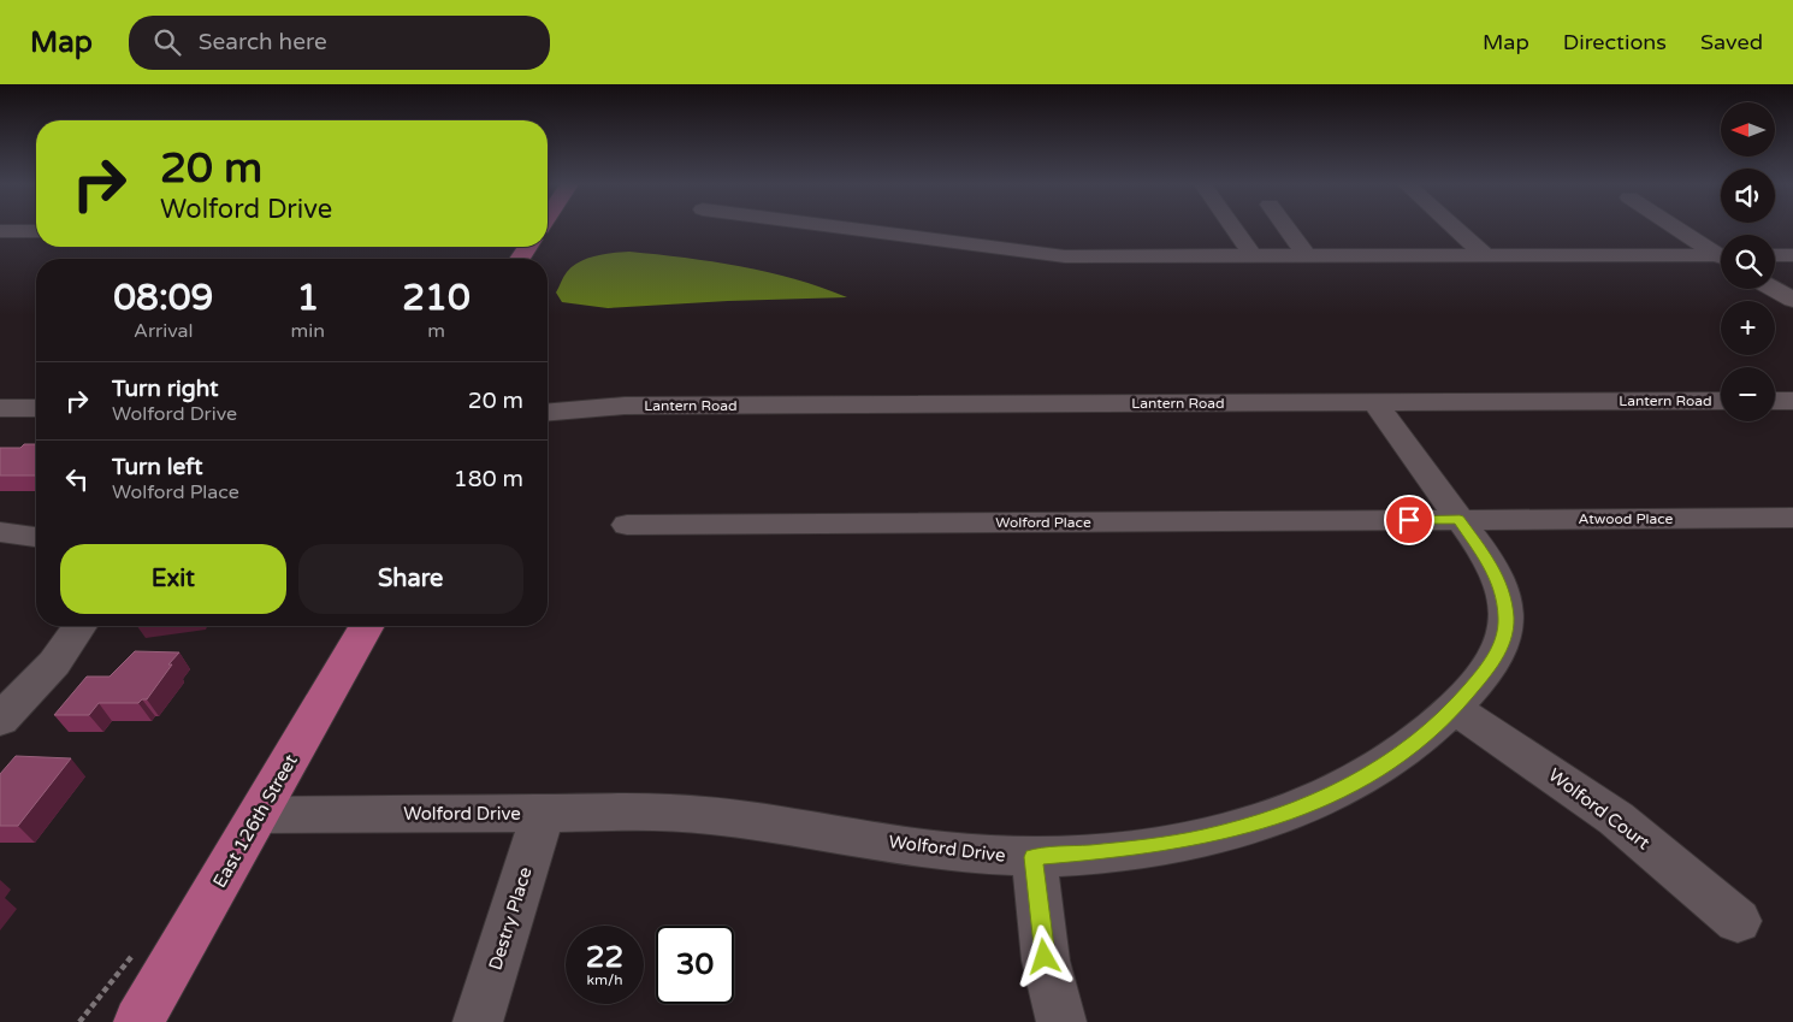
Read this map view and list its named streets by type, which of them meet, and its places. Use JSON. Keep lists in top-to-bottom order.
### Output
{
  "streets": {
    "main road": ["East 126th Street"],
    "street": [
      "Lantern Road",
      "Atwood Place",
      "Wolford Place",
      "Wolford Court",
      "Wolford Drive",
      "Destry Place"
    ]
  },
  "crossings": [
    ["Lantern Road", "Wolford Drive"],
    ["Atwood Place", "Wolford Place"],
    ["Atwood Place", "Wolford Drive"],
    ["Wolford Place", "Wolford Drive"],
    ["Wolford Court", "Wolford Drive"],
    ["Wolford Drive", "East 126th Street"],
    ["Wolford Drive", "Destry Place"]
  ],
  "north": "left",
  "page": {
    "header": "Map",
    "search": "Search here",
    "nav": ["Map", "Directions", "Saved"],
    "map_buttons": ["+", "−"],
    "turn": ["20 m", "Wolford Drive"],
    "eta": [
      "08:09",
      "Arrival",
      "1",
      "min",
      "210",
      "m"
    ],
    "list": [
      {
        "name": "Turn right",
        "note": "Wolford Drive",
        "value": "20 m"
      },
      {
        "name": "Turn left",
        "note": "Wolford Place",
        "value": "180 m"
      }
    ],
    "buttons": ["Exit", "Share"],
    "speed": "22 km/h",
    "limit": "30"
  }
}
